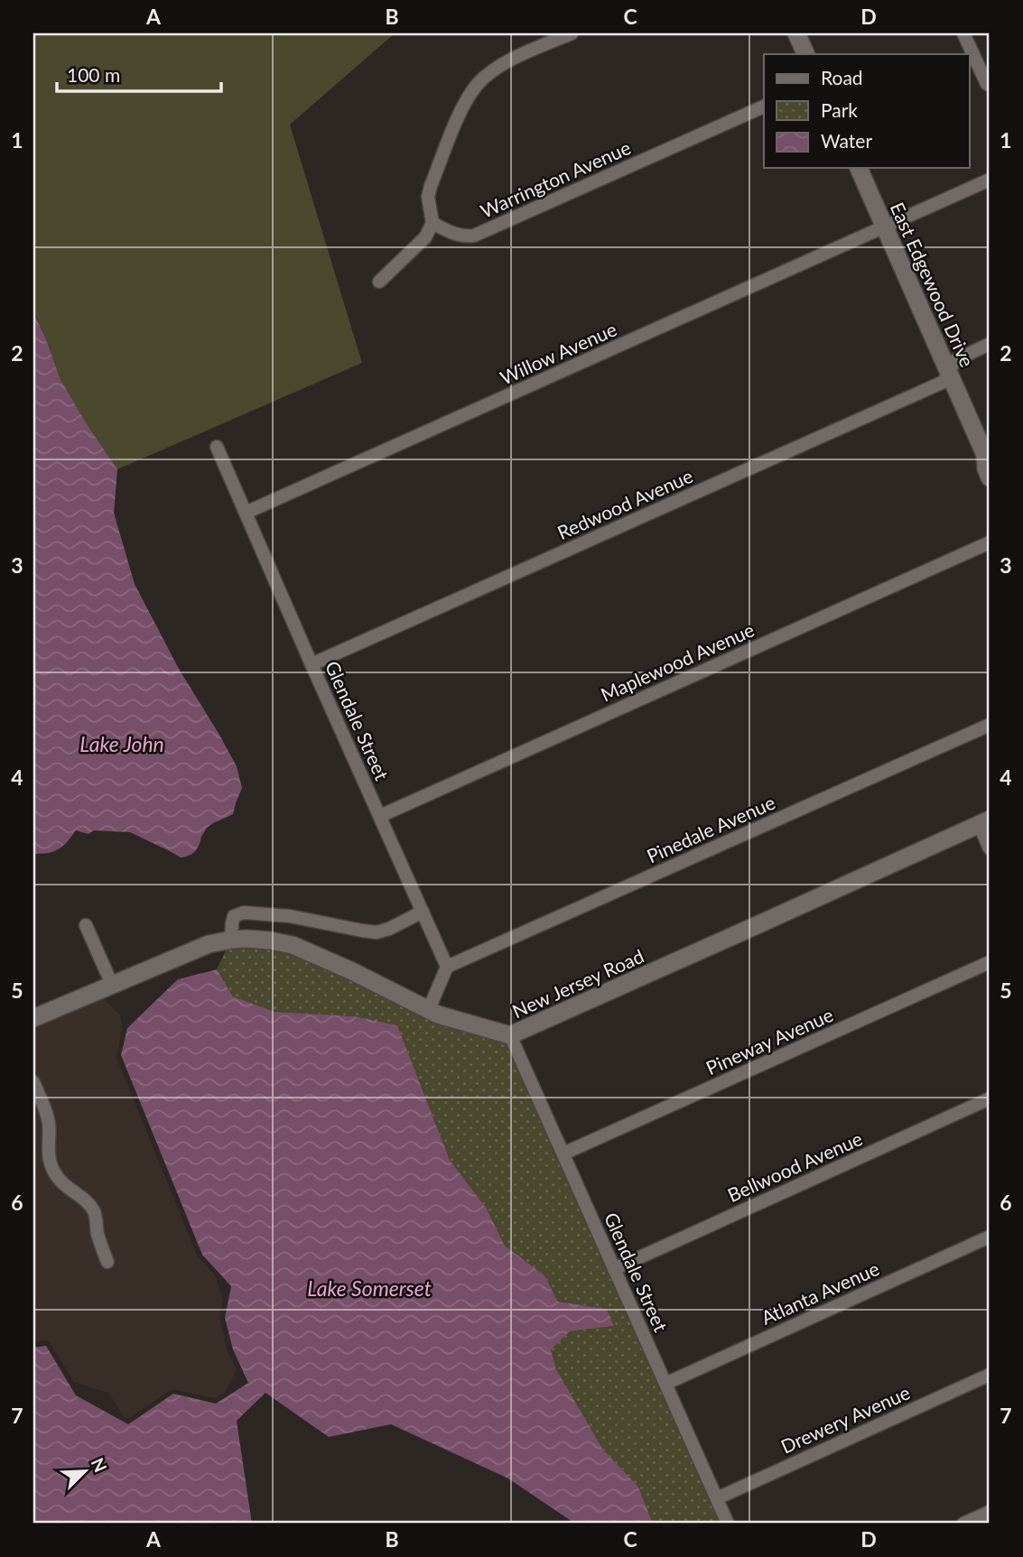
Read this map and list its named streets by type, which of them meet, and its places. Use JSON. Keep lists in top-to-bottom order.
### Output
{
  "streets": {
    "street": [
      "Warrington Avenue",
      "East Edgewood Drive",
      "Willow Avenue",
      "Redwood Avenue",
      "Maplewood Avenue",
      "Glendale Street",
      "Pinedale Avenue",
      "New Jersey Road",
      "Pineway Avenue",
      "Bellwood Avenue",
      "Atlanta Avenue",
      "Drewery Avenue"
    ]
  },
  "crossings": [
    ["East Edgewood Drive", "Willow Avenue"],
    ["East Edgewood Drive", "Redwood Avenue"],
    ["Willow Avenue", "Glendale Street"],
    ["Redwood Avenue", "Glendale Street"],
    ["Maplewood Avenue", "Glendale Street"],
    ["Glendale Street", "Pinedale Avenue"],
    ["Glendale Street", "New Jersey Road"],
    ["Glendale Street", "Pineway Avenue"],
    ["Glendale Street", "Bellwood Avenue"],
    ["Glendale Street", "Atlanta Avenue"],
    ["Glendale Street", "Drewery Avenue"]
  ],
  "water": ["Lake John", "Lake Somerset"],
  "legend": ["Road", "Park", "Water"],
  "scale_bar": "100 m",
  "north": "top right",
  "grid": {
    "columns": [
      "A",
      "B",
      "C",
      "D"
    ],
    "rows": [
      "1",
      "2",
      "3",
      "4",
      "5",
      "6",
      "7"
    ]
  }
}
